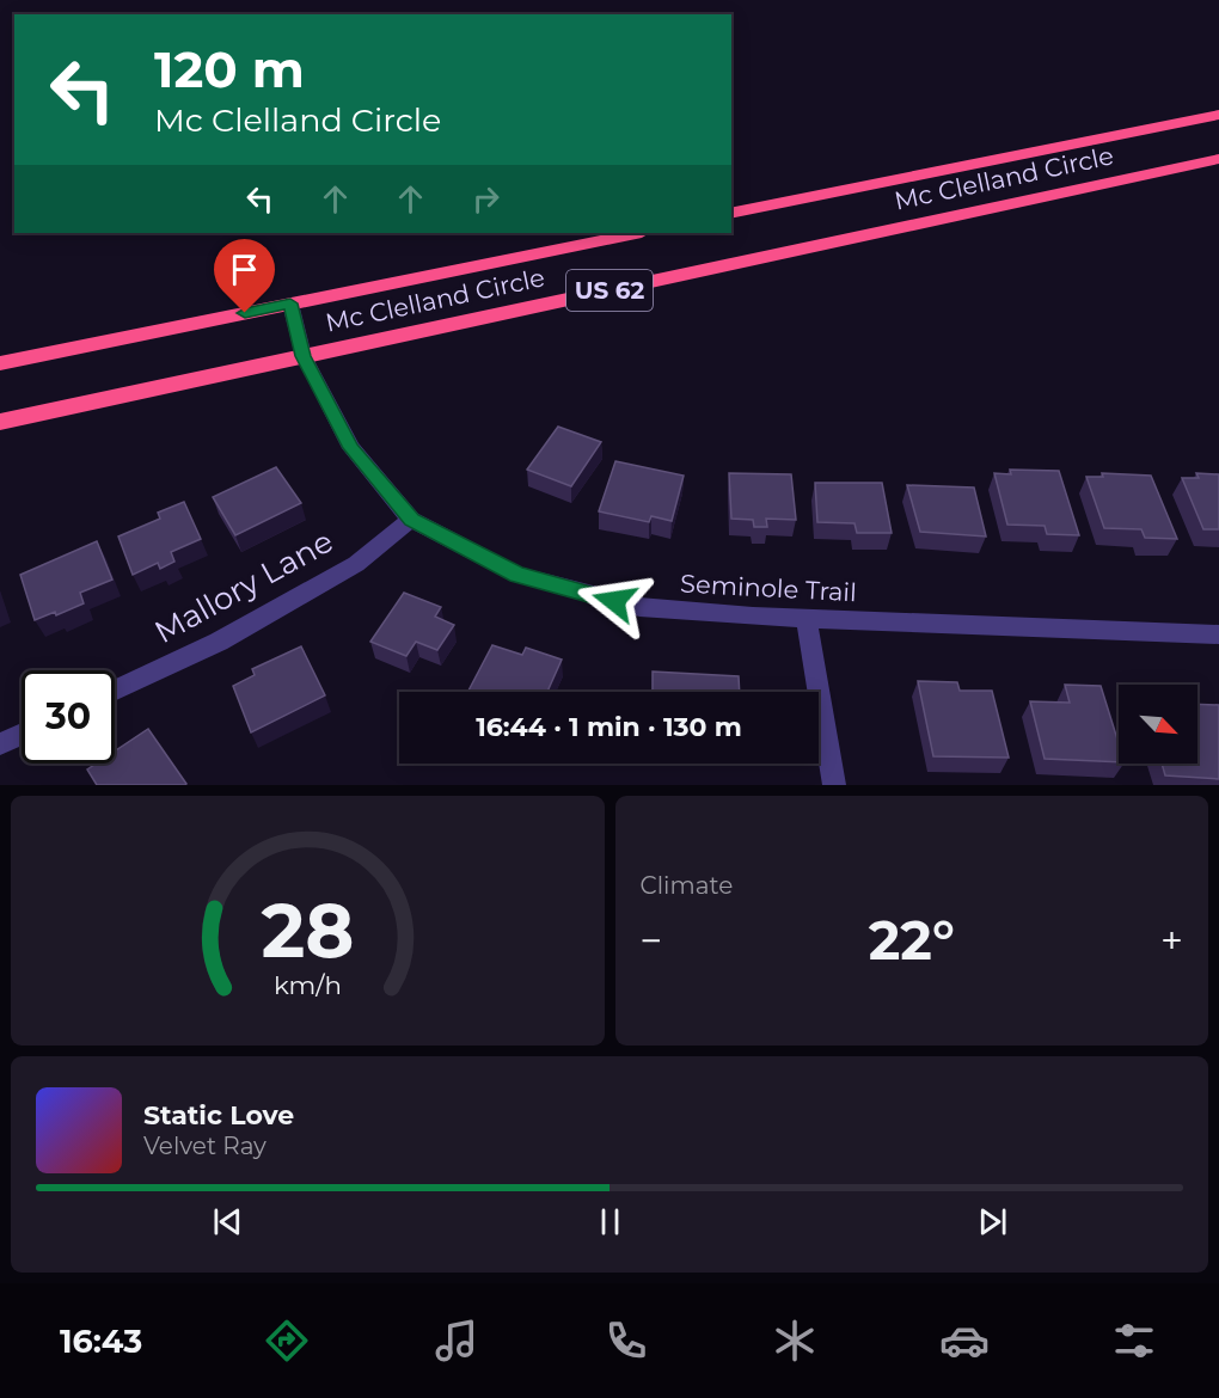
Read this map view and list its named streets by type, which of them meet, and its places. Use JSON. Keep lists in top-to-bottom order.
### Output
{
  "streets": {
    "highway": ["Mc Clelland Circle", "US 62"],
    "street": ["Mallory Lane", "Seminole Trail"]
  },
  "crossings": [
    ["Mc Clelland Circle", "Seminole Trail"],
    ["Mallory Lane", "Seminole Trail"]
  ],
  "north": "bottom right",
  "page": {
    "turn": ["120 m", "Mc Clelland Circle"],
    "limit": "30",
    "trip": "16:44 · 1 min · 130 m",
    "tile": "Climate",
    "heat": ["−", "22°", "+"],
    "song": ["Static Love", "Velvet Ray"],
    "tabs": "16:43",
    "gauge": ["28", "km/h"]
  }
}
